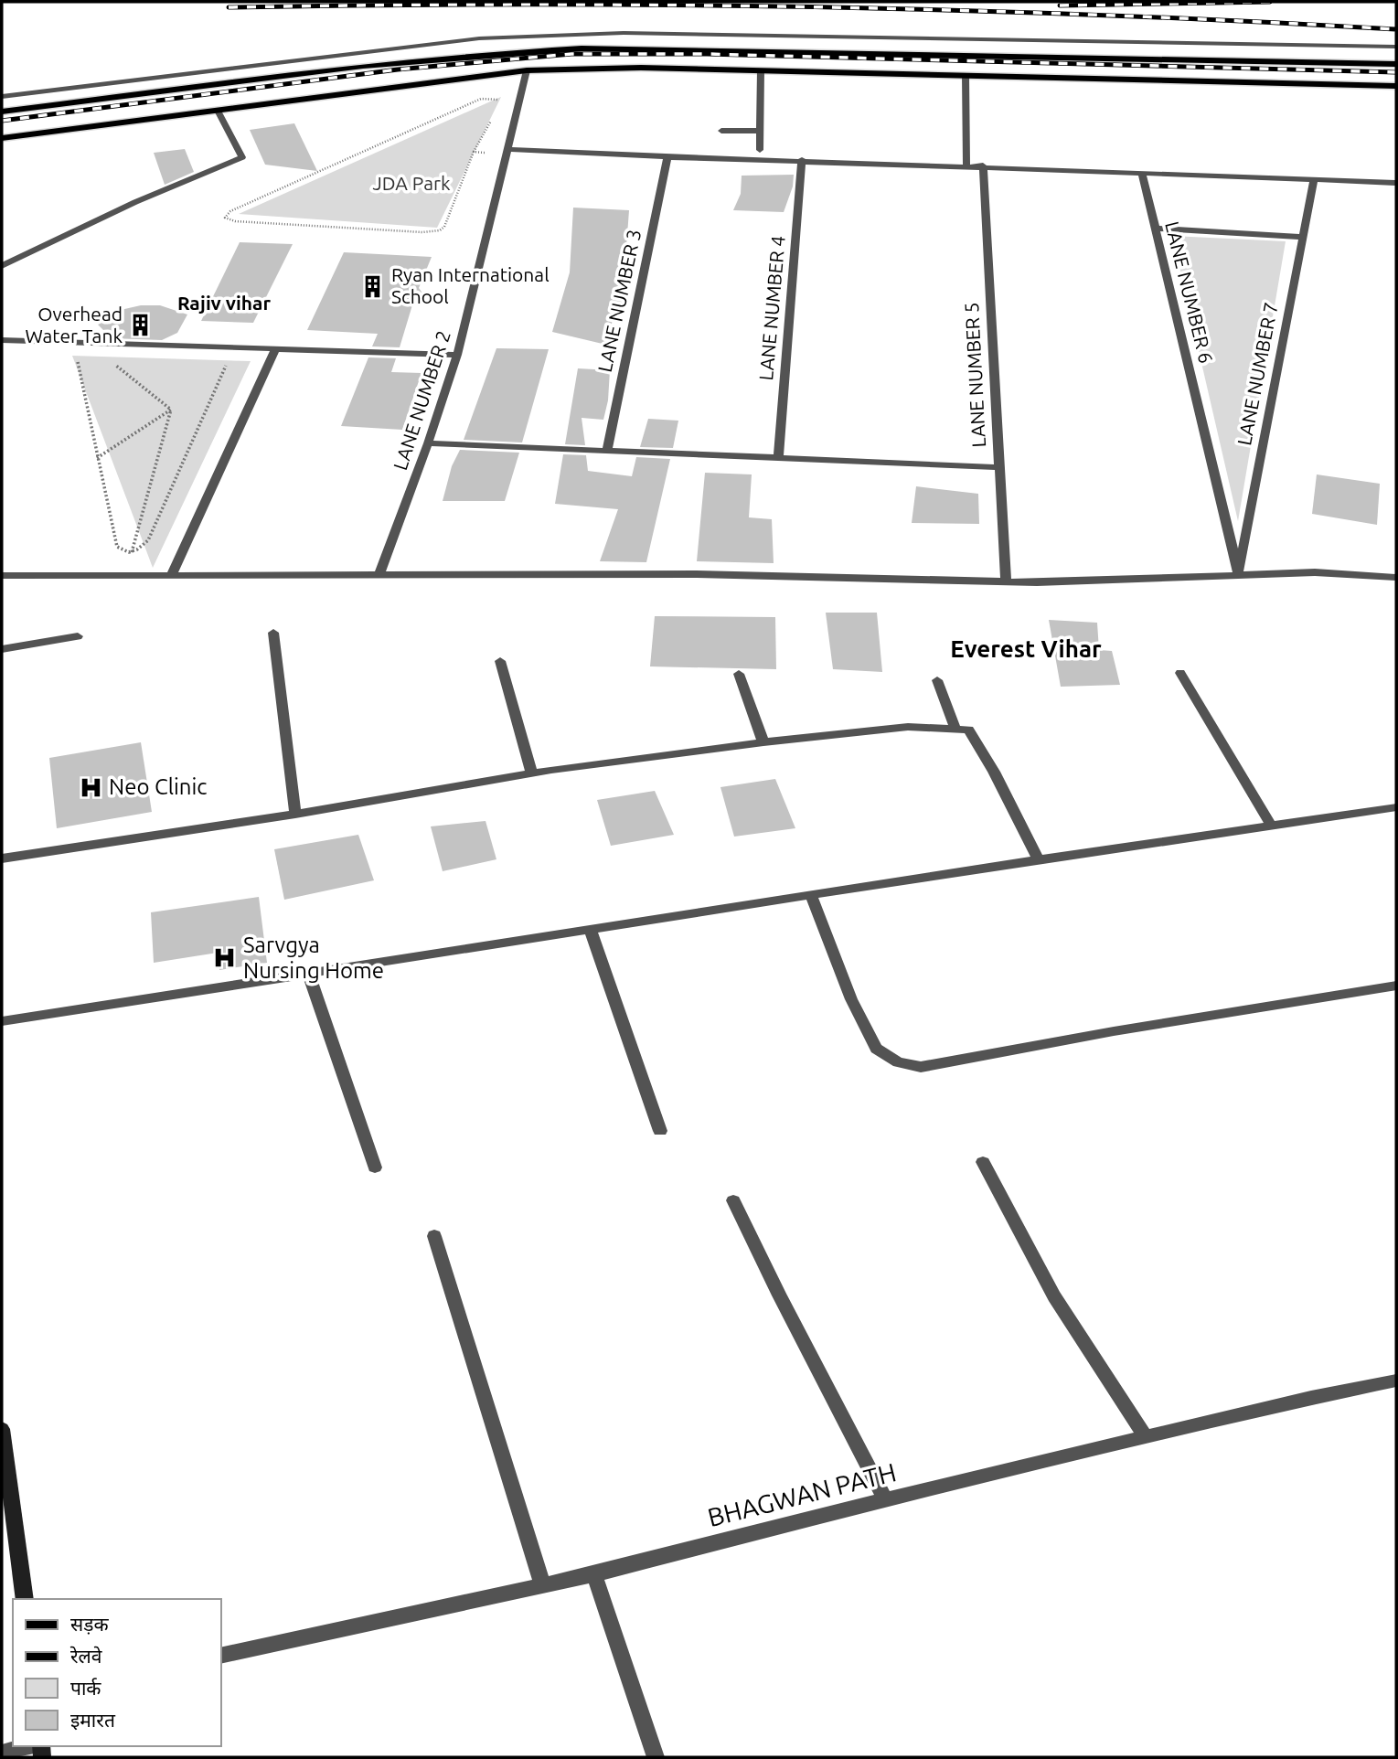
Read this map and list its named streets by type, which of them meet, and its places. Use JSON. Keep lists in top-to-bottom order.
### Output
{
  "streets": {
    "street": [
      "LANE NUMBER 6",
      "LANE NUMBER 3",
      "LANE NUMBER 4",
      "LANE NUMBER 7",
      "LANE NUMBER 5",
      "LANE NUMBER 2",
      "BHAGWAN PATH"
    ]
  },
  "crossings": [
    ["LANE NUMBER 6", "LANE NUMBER 7"]
  ],
  "districts": ["Rajiv vihar", "Everest Vihar"],
  "parks": ["JDA Park"],
  "places": {
    "building": ["Ryan International School", "Overhead Water Tank"],
    "hospital": ["Neo Clinic", "Sarvgya Nursing Home"]
  },
  "legend": [
    "सड़क",
    "रेलवे",
    "पार्क",
    "इमारत"
  ]
}
